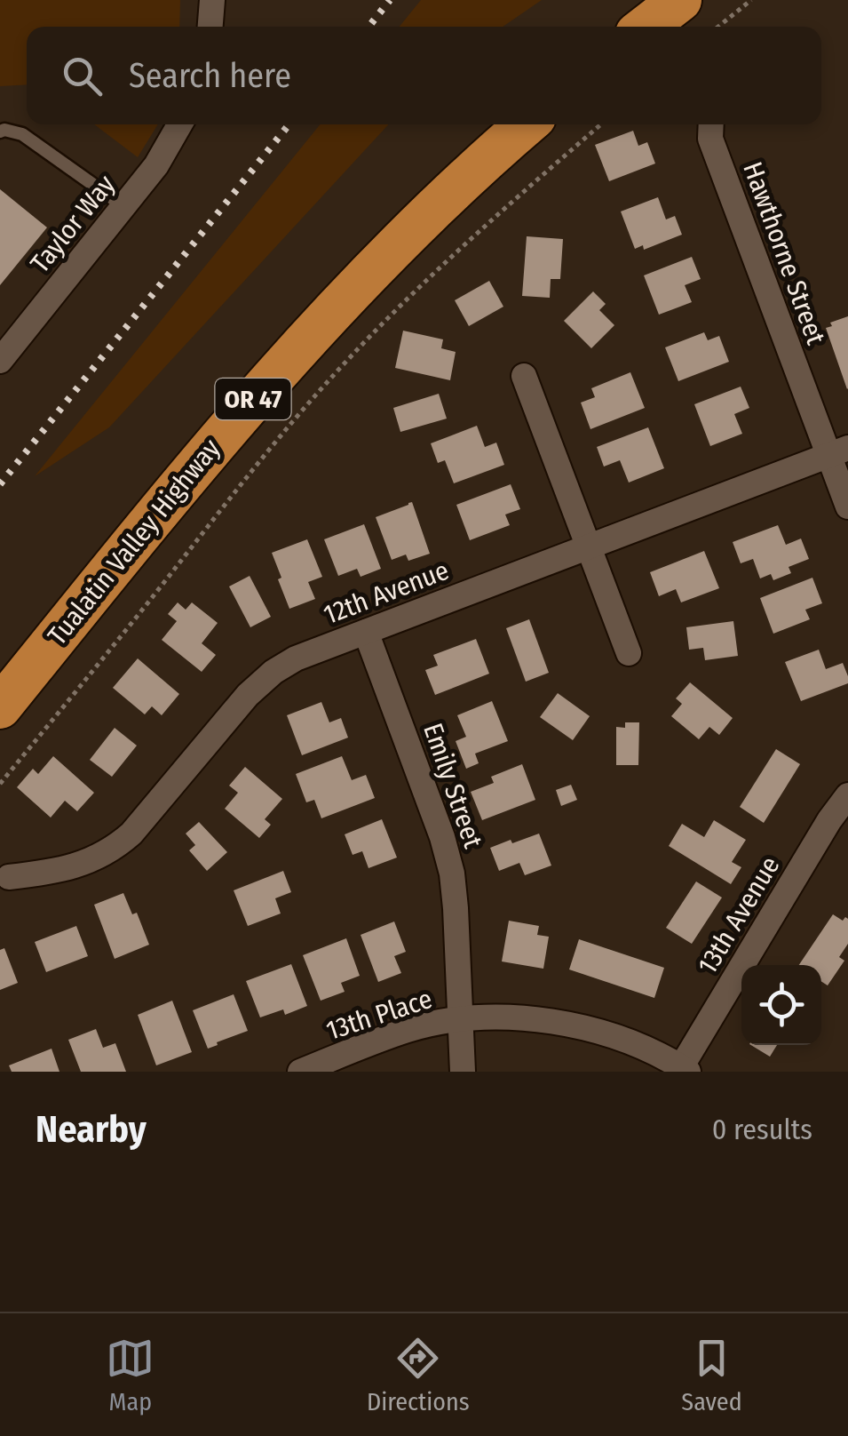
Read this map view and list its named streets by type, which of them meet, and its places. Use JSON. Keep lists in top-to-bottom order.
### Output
{
  "streets": {
    "highway": ["OR 47", "Tualatin Valley Highway"],
    "street": [
      "Taylor Way",
      "Hawthorne Street",
      "12th Avenue",
      "Emily Street",
      "13th Avenue",
      "13th Place"
    ]
  },
  "crossings": [
    ["Hawthorne Street", "12th Avenue"],
    ["12th Avenue", "Emily Street"],
    ["Emily Street", "13th Place"],
    ["13th Avenue", "13th Place"]
  ],
  "page": {
    "search": "Search here",
    "heading": ["Nearby", "0 results"],
    "nav": ["Map", "Directions", "Saved"]
  }
}
